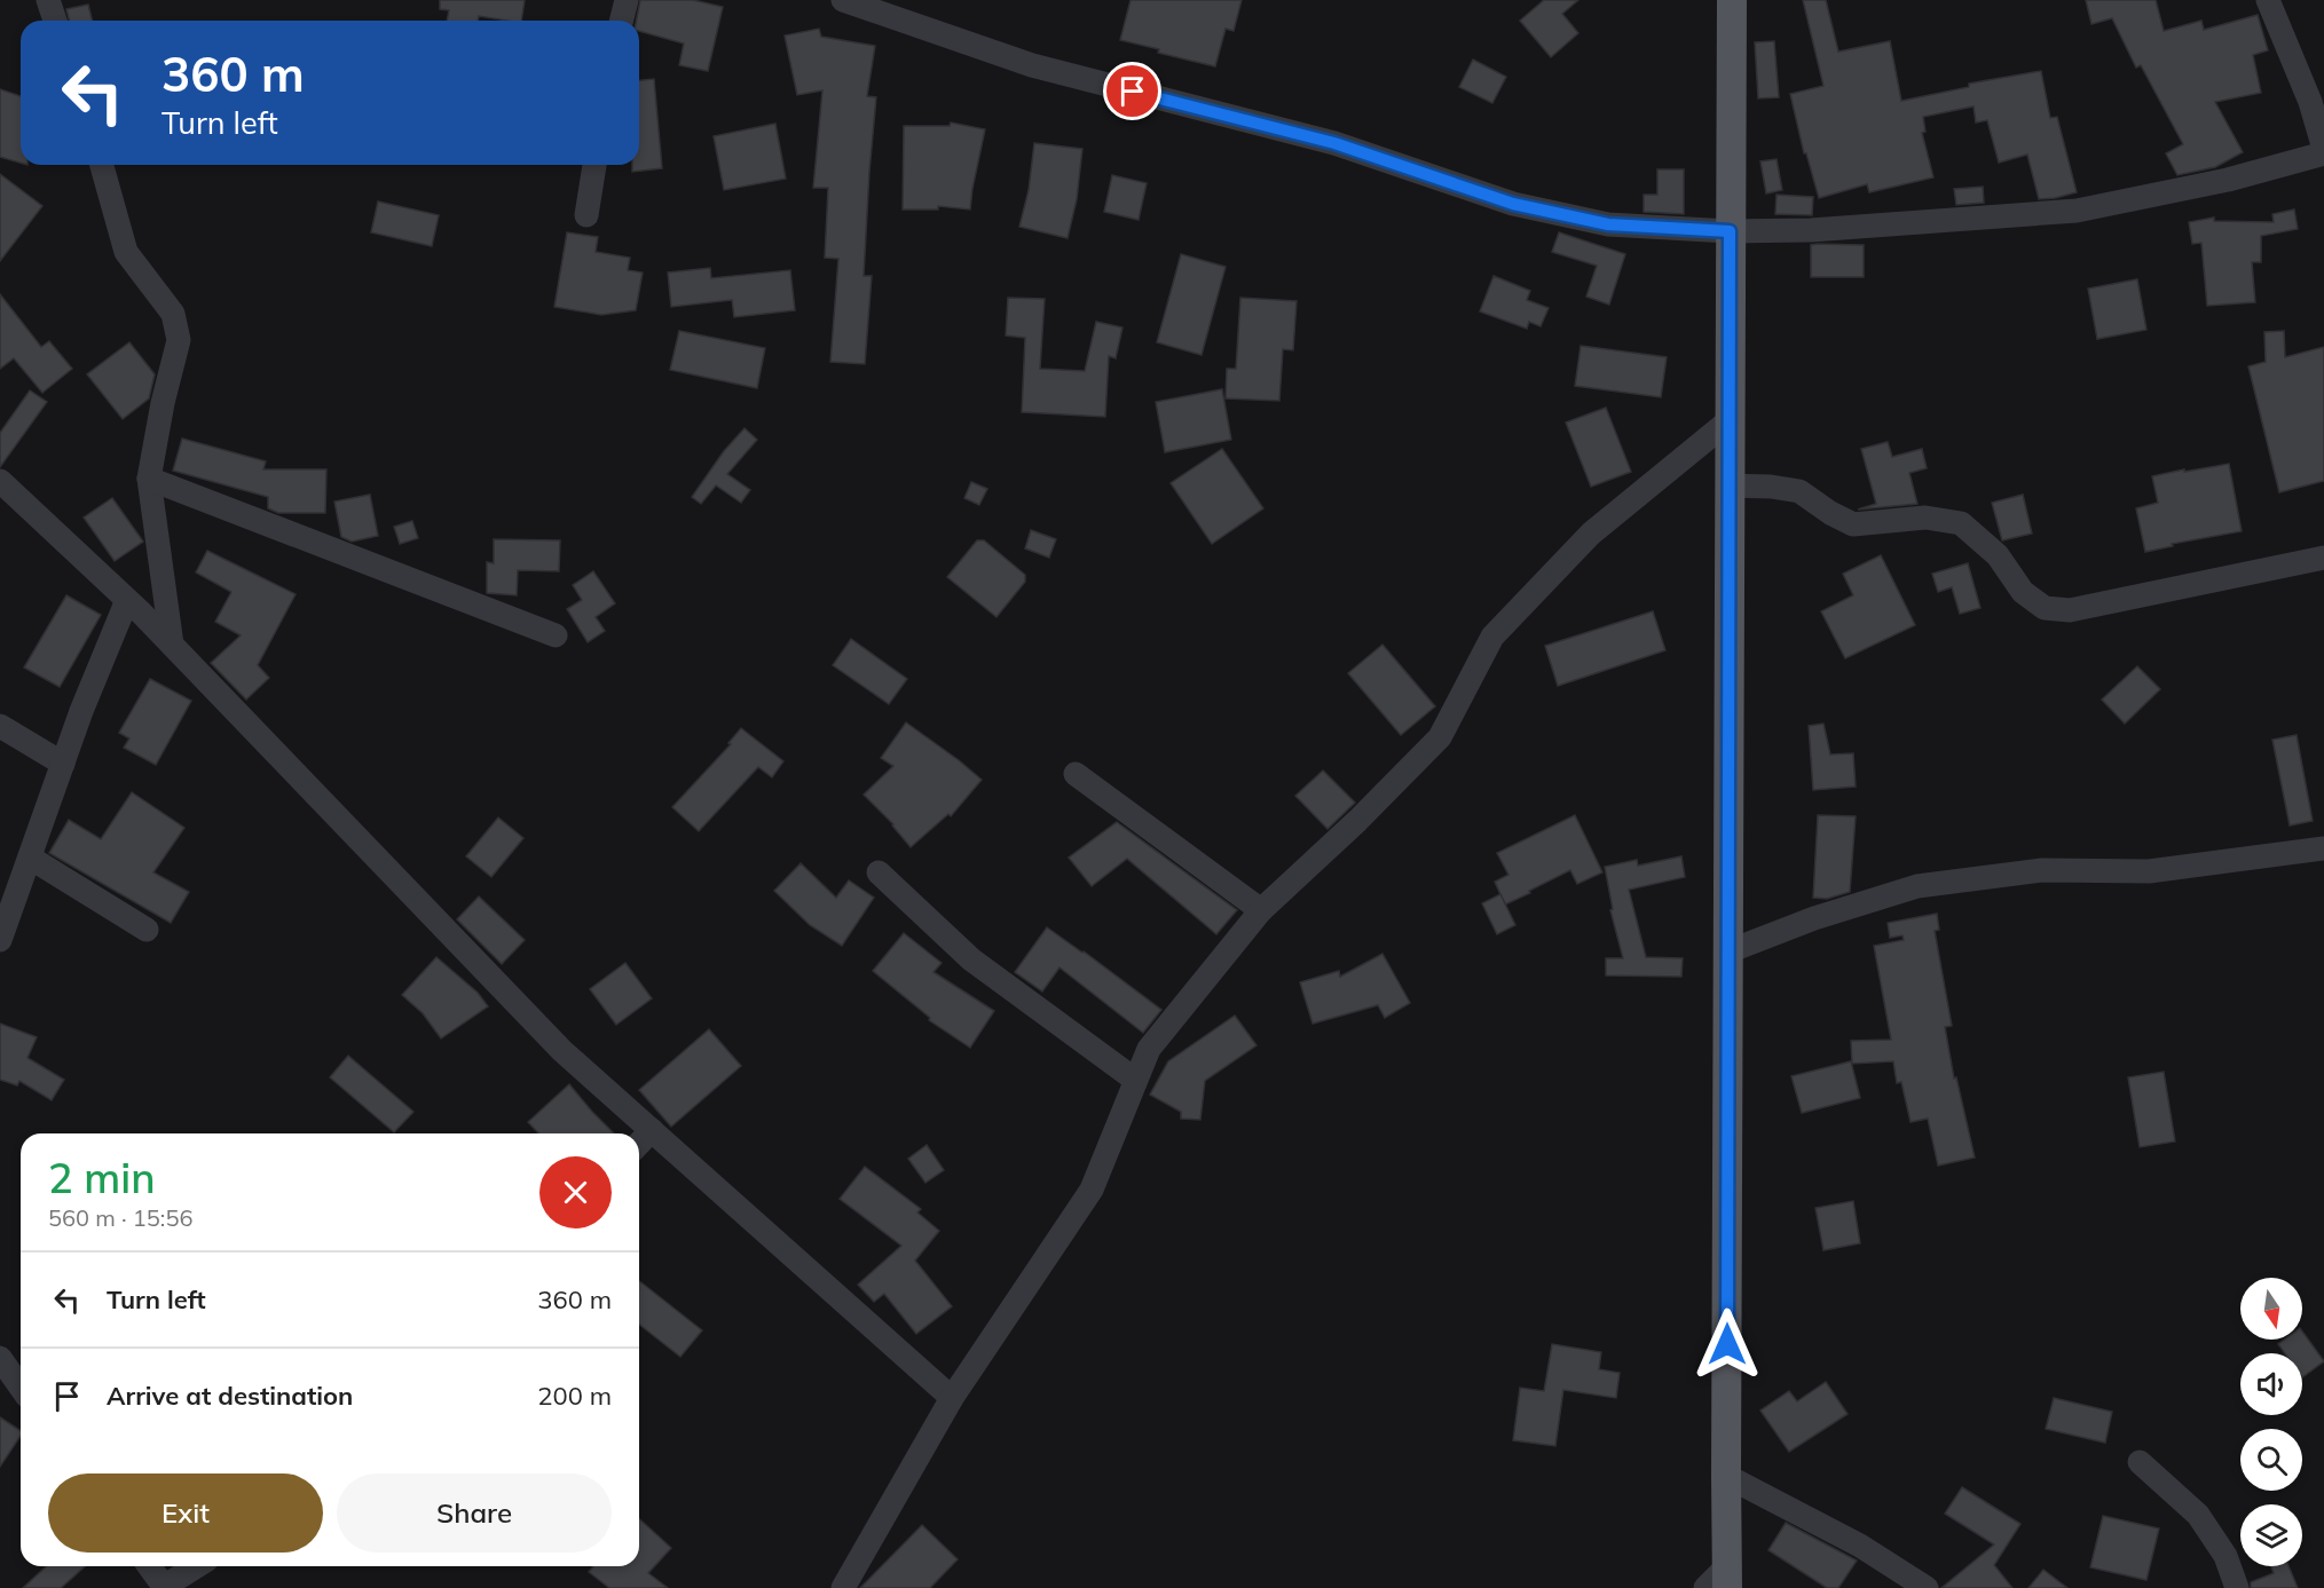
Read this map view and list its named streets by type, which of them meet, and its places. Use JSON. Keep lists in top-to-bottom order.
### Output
{
  "north": "bottom",
  "page": {
    "turn": ["360 m", "Turn left"],
    "heading": ["2 min", "560 m · 15:56"],
    "list": [
      {
        "name": "Turn left",
        "value": "360 m"
      },
      {
        "name": "Arrive at destination",
        "value": "200 m"
      }
    ],
    "buttons": ["Exit", "Share"]
  }
}
